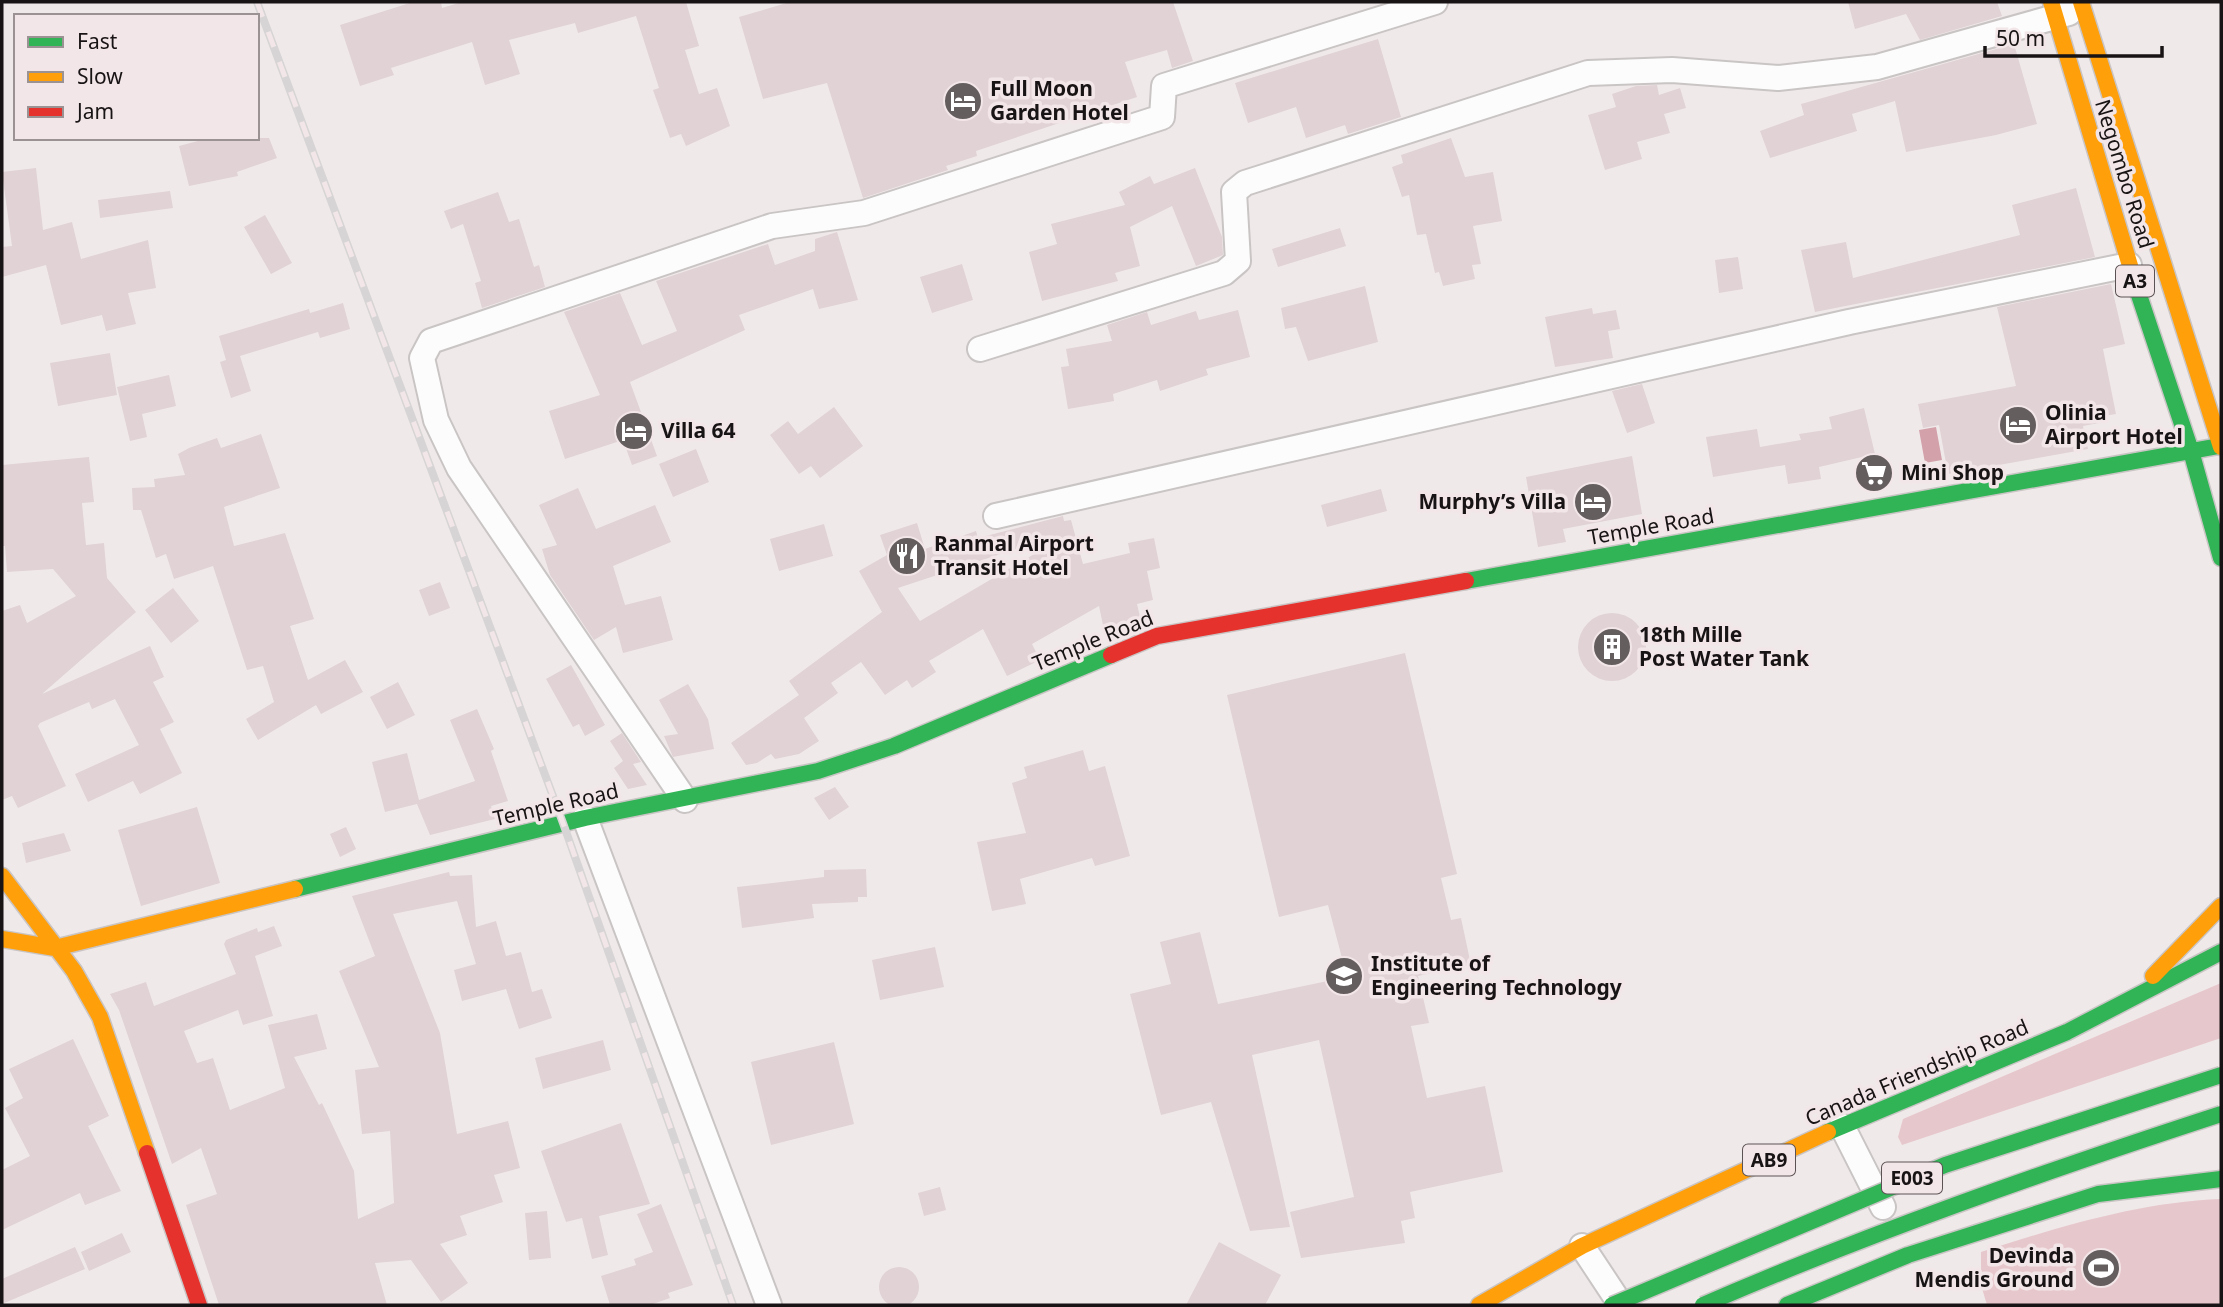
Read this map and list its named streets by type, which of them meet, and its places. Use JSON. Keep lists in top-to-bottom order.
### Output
{
  "streets": {
    "main road": [
      "Negombo Road",
      "A3",
      "Temple Road",
      "Canada Friendship Road",
      "AB9",
      "E003"
    ]
  },
  "crossings": [
    ["Negombo Road", "Temple Road"]
  ],
  "places": {
    "hotel": [
      "Full Moon Garden Hotel",
      "Olinia Airport Hotel",
      "Villa 64",
      "Murphy’s Villa"
    ],
    "supermarket": ["Mini Shop"],
    "restaurant": ["Ranmal Airport Transit Hotel"],
    "building": ["18th Mille Post Water Tank"],
    "school or university": ["Institute of Engineering Technology"],
    "sports": ["Devinda Mendis Ground"]
  },
  "legend": ["Fast", "Slow", "Jam"],
  "scale_bar": "50 m"
}
